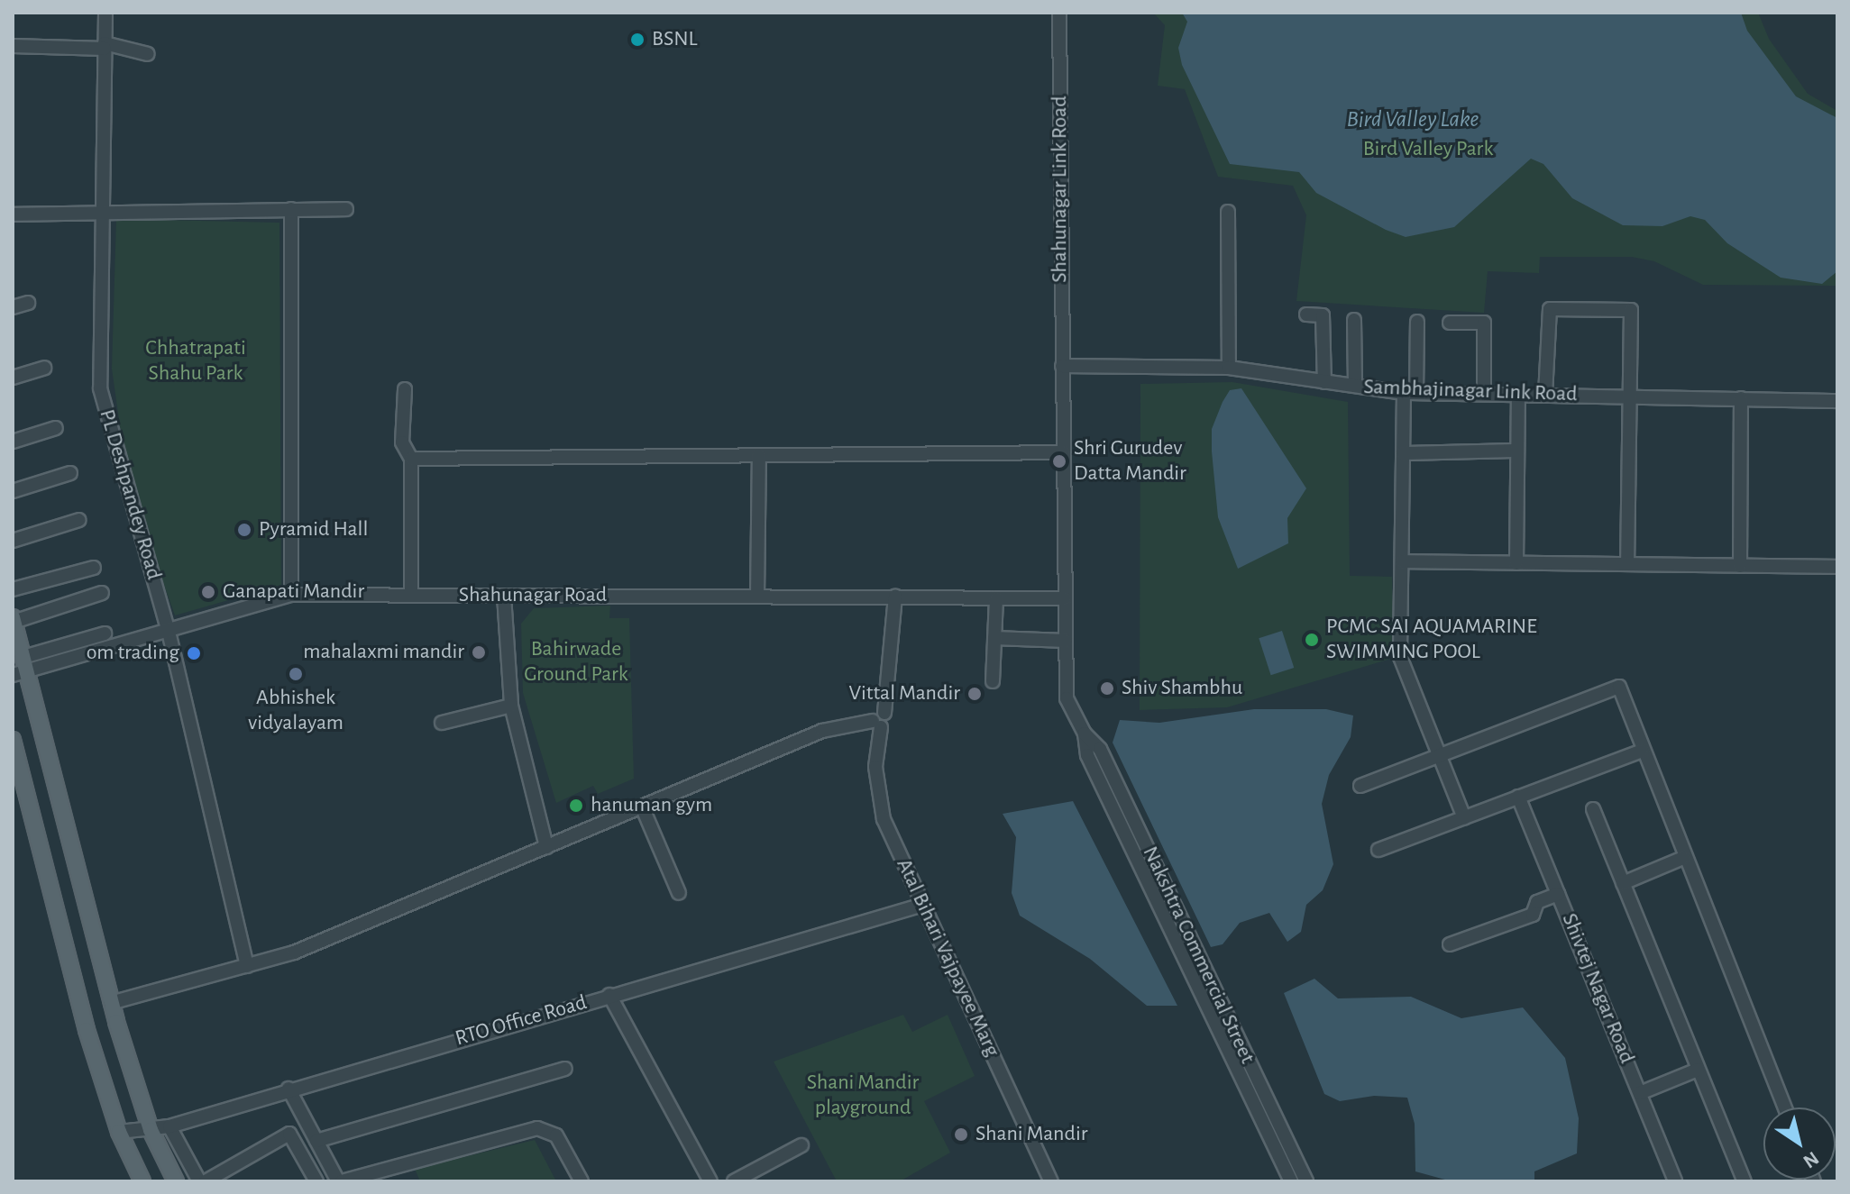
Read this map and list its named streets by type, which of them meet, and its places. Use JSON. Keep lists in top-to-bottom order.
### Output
{
  "streets": {
    "street": [
      "Shahunagar Link Road",
      "Sambhajinagar Link Road",
      "PL Deshpandey Road",
      "Shahunagar Road",
      "Nakshtra Commercial Street",
      "Atal Bihari Vajpayee Marg",
      "Shivtej Nagar Road",
      "RTO Office Road"
    ]
  },
  "crossings": [
    ["Shahunagar Link Road", "Sambhajinagar Link Road"],
    ["Shahunagar Link Road", "Nakshtra Commercial Street"],
    ["Sambhajinagar Link Road", "Nakshtra Commercial Street"],
    ["PL Deshpandey Road", "Shahunagar Road"],
    ["Shahunagar Road", "Nakshtra Commercial Street"],
    ["Shahunagar Road", "Atal Bihari Vajpayee Marg"],
    ["Atal Bihari Vajpayee Marg", "RTO Office Road"]
  ],
  "water": ["Bird Valley Lake"],
  "parks": [
    "Bird Valley Park",
    "Chhatrapati Shahu Park",
    "Bahirwade Ground Park",
    "Shani Mandir playground"
  ],
  "places": [
    "BSNL",
    "Shri Gurudev Datta Mandir",
    "Pyramid Hall",
    "Ganapati Mandir",
    "PCMC SAI AQUAMARINE SWIMMING POOL",
    "mahalaxmi mandir",
    "om trading",
    "Abhishek vidyalayam",
    "Shiv Shambhu",
    "Vittal Mandir",
    "hanuman gym",
    "Shani Mandir"
  ],
  "north": "bottom right"
}
